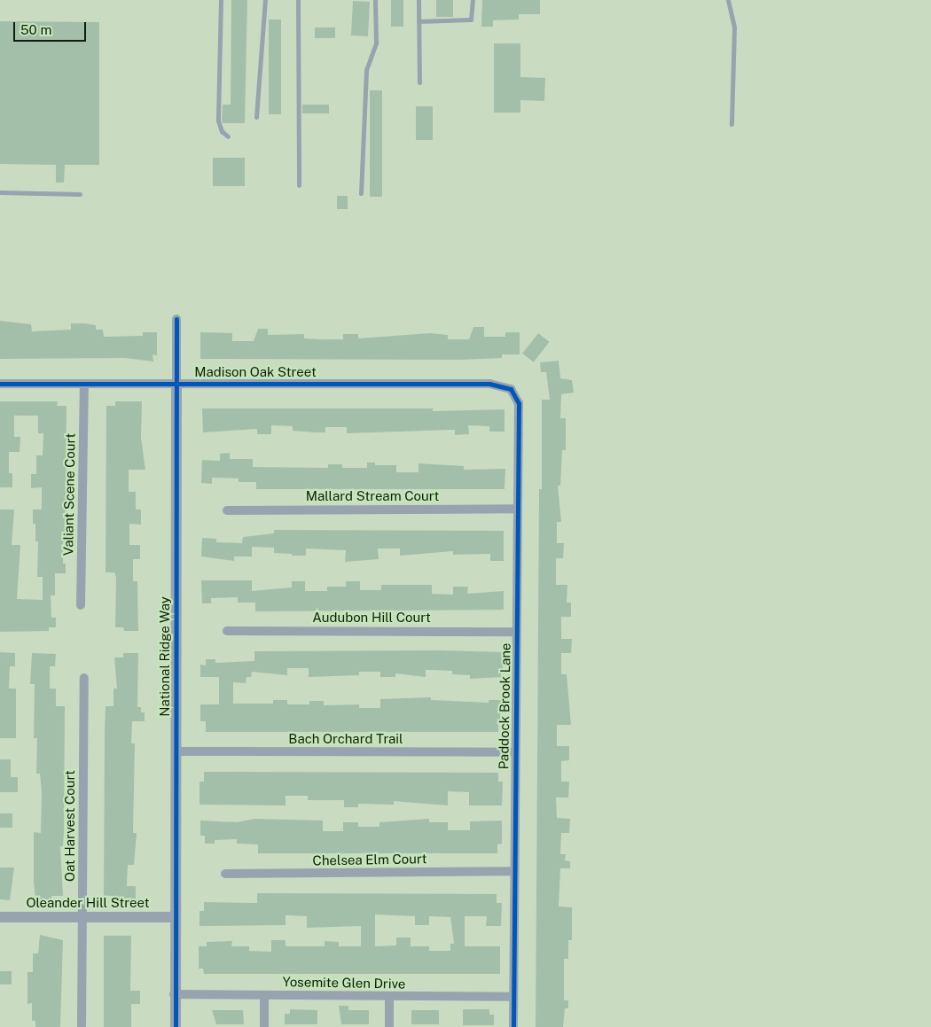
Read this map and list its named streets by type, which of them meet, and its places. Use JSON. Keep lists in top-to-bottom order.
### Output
{
  "streets": {
    "street": [
      "Madison Oak Street",
      "Valiant Scene Court",
      "Mallard Stream Court",
      "Audubon Hill Court",
      "National Ridge Way",
      "Paddock Brook Lane",
      "Bach Orchard Trail",
      "Oat Harvest Court",
      "Chelsea Elm Court",
      "Oleander Hill Street",
      "Yosemite Glen Drive"
    ]
  },
  "crossings": [
    ["Madison Oak Street", "Valiant Scene Court"],
    ["Madison Oak Street", "National Ridge Way"],
    ["Madison Oak Street", "Paddock Brook Lane"],
    ["Mallard Stream Court", "Paddock Brook Lane"],
    ["Audubon Hill Court", "Paddock Brook Lane"],
    ["National Ridge Way", "Bach Orchard Trail"],
    ["National Ridge Way", "Oleander Hill Street"],
    ["National Ridge Way", "Yosemite Glen Drive"],
    ["Paddock Brook Lane", "Bach Orchard Trail"],
    ["Paddock Brook Lane", "Chelsea Elm Court"],
    ["Paddock Brook Lane", "Yosemite Glen Drive"],
    ["Oat Harvest Court", "Oleander Hill Street"]
  ],
  "scale_bar": "50 m"
}
